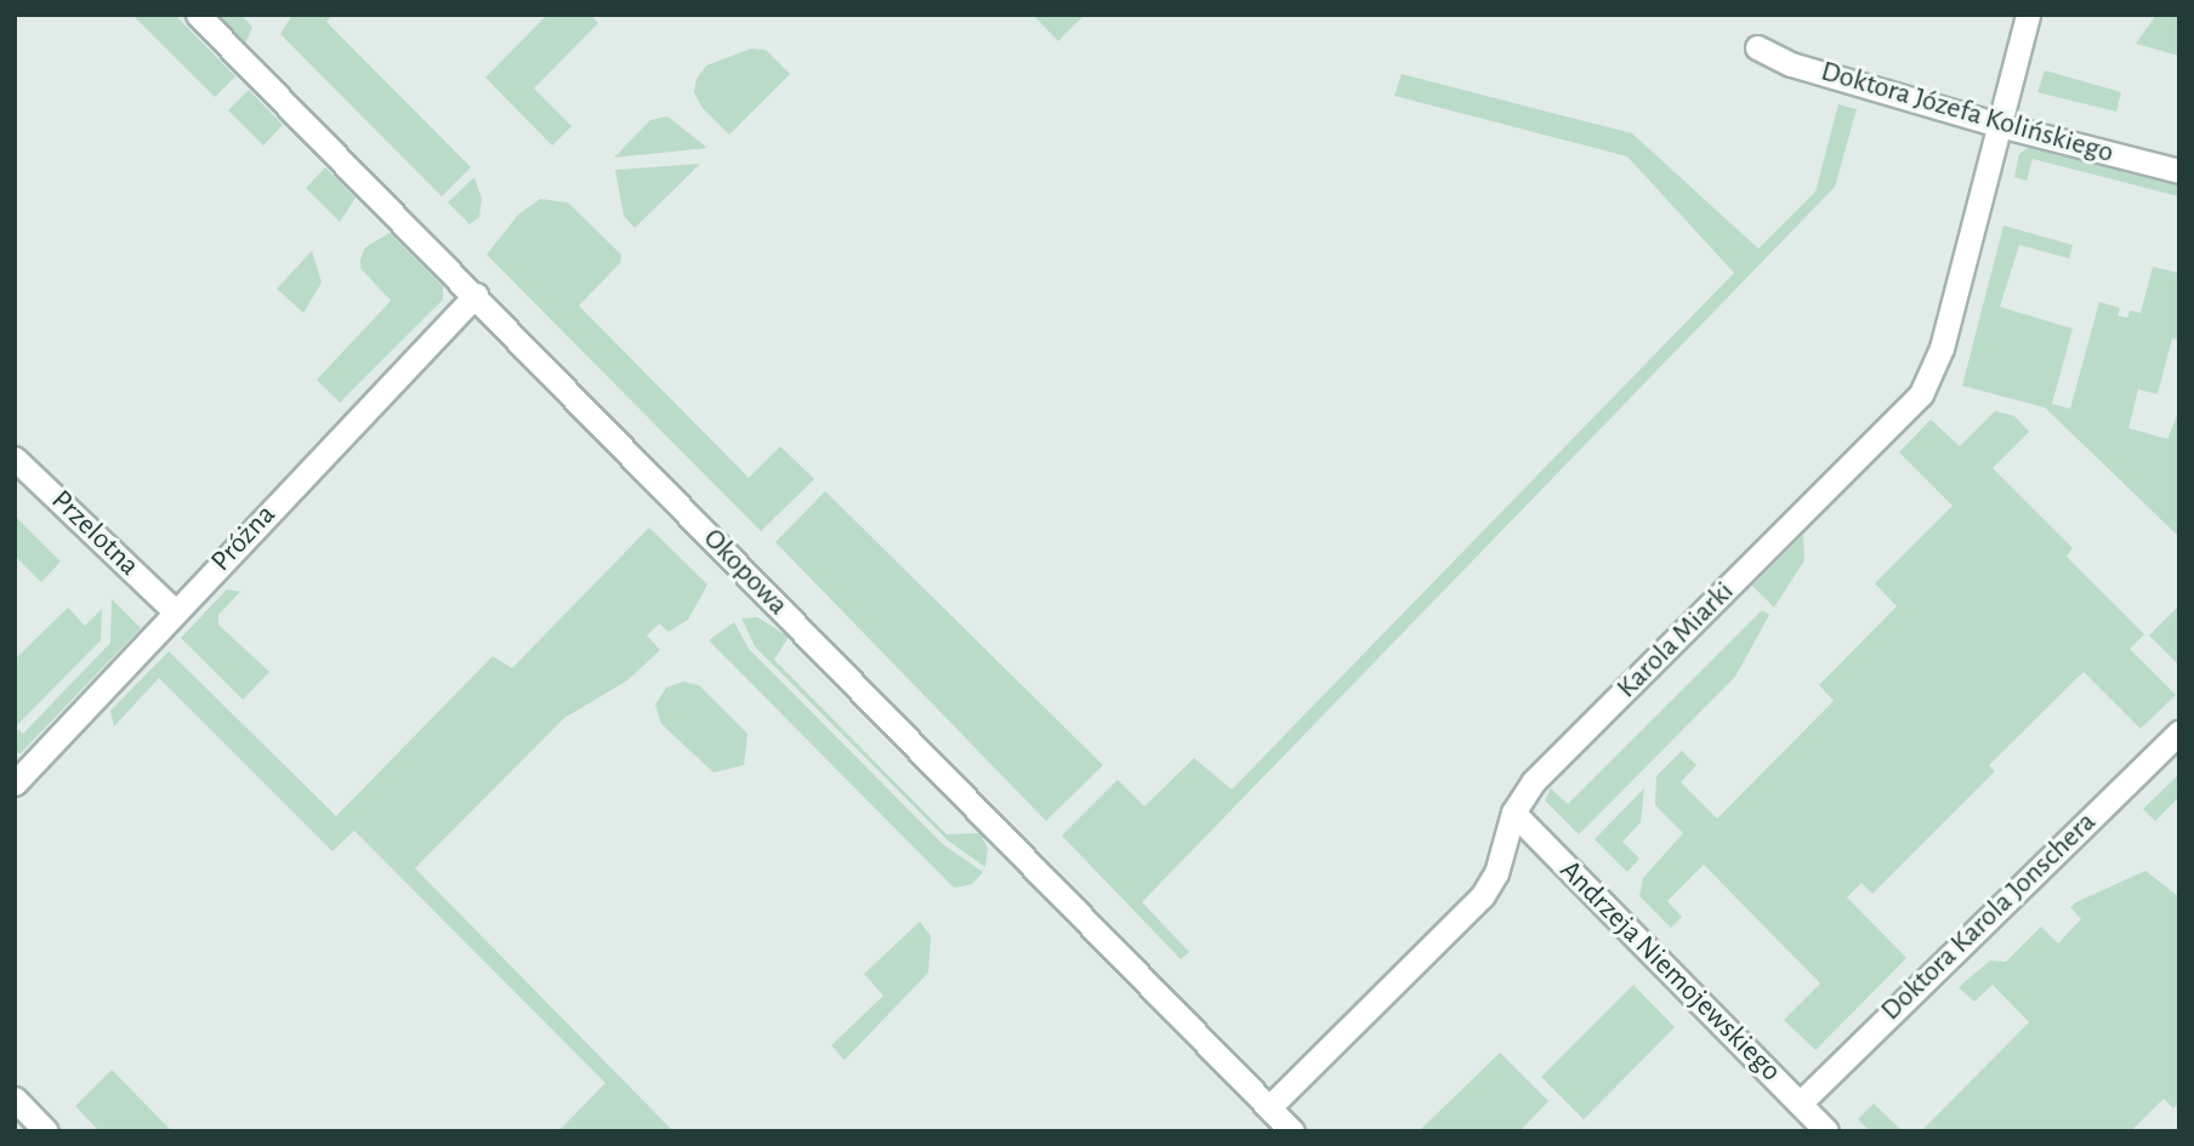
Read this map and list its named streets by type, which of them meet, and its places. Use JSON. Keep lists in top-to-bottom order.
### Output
{
  "streets": {
    "street": [
      "Doktora Józefa Kolińskiego",
      "Przelotna",
      "Próżna",
      "Okopowa",
      "Karola Miarki",
      "Doktora Karola Jonschera",
      "Andrzeja Niemojewskiego"
    ]
  },
  "crossings": [
    ["Doktora Józefa Kolińskiego", "Karola Miarki"],
    ["Przelotna", "Próżna"],
    ["Próżna", "Okopowa"],
    ["Okopowa", "Karola Miarki"],
    ["Karola Miarki", "Andrzeja Niemojewskiego"],
    ["Doktora Karola Jonschera", "Andrzeja Niemojewskiego"]
  ]
}
